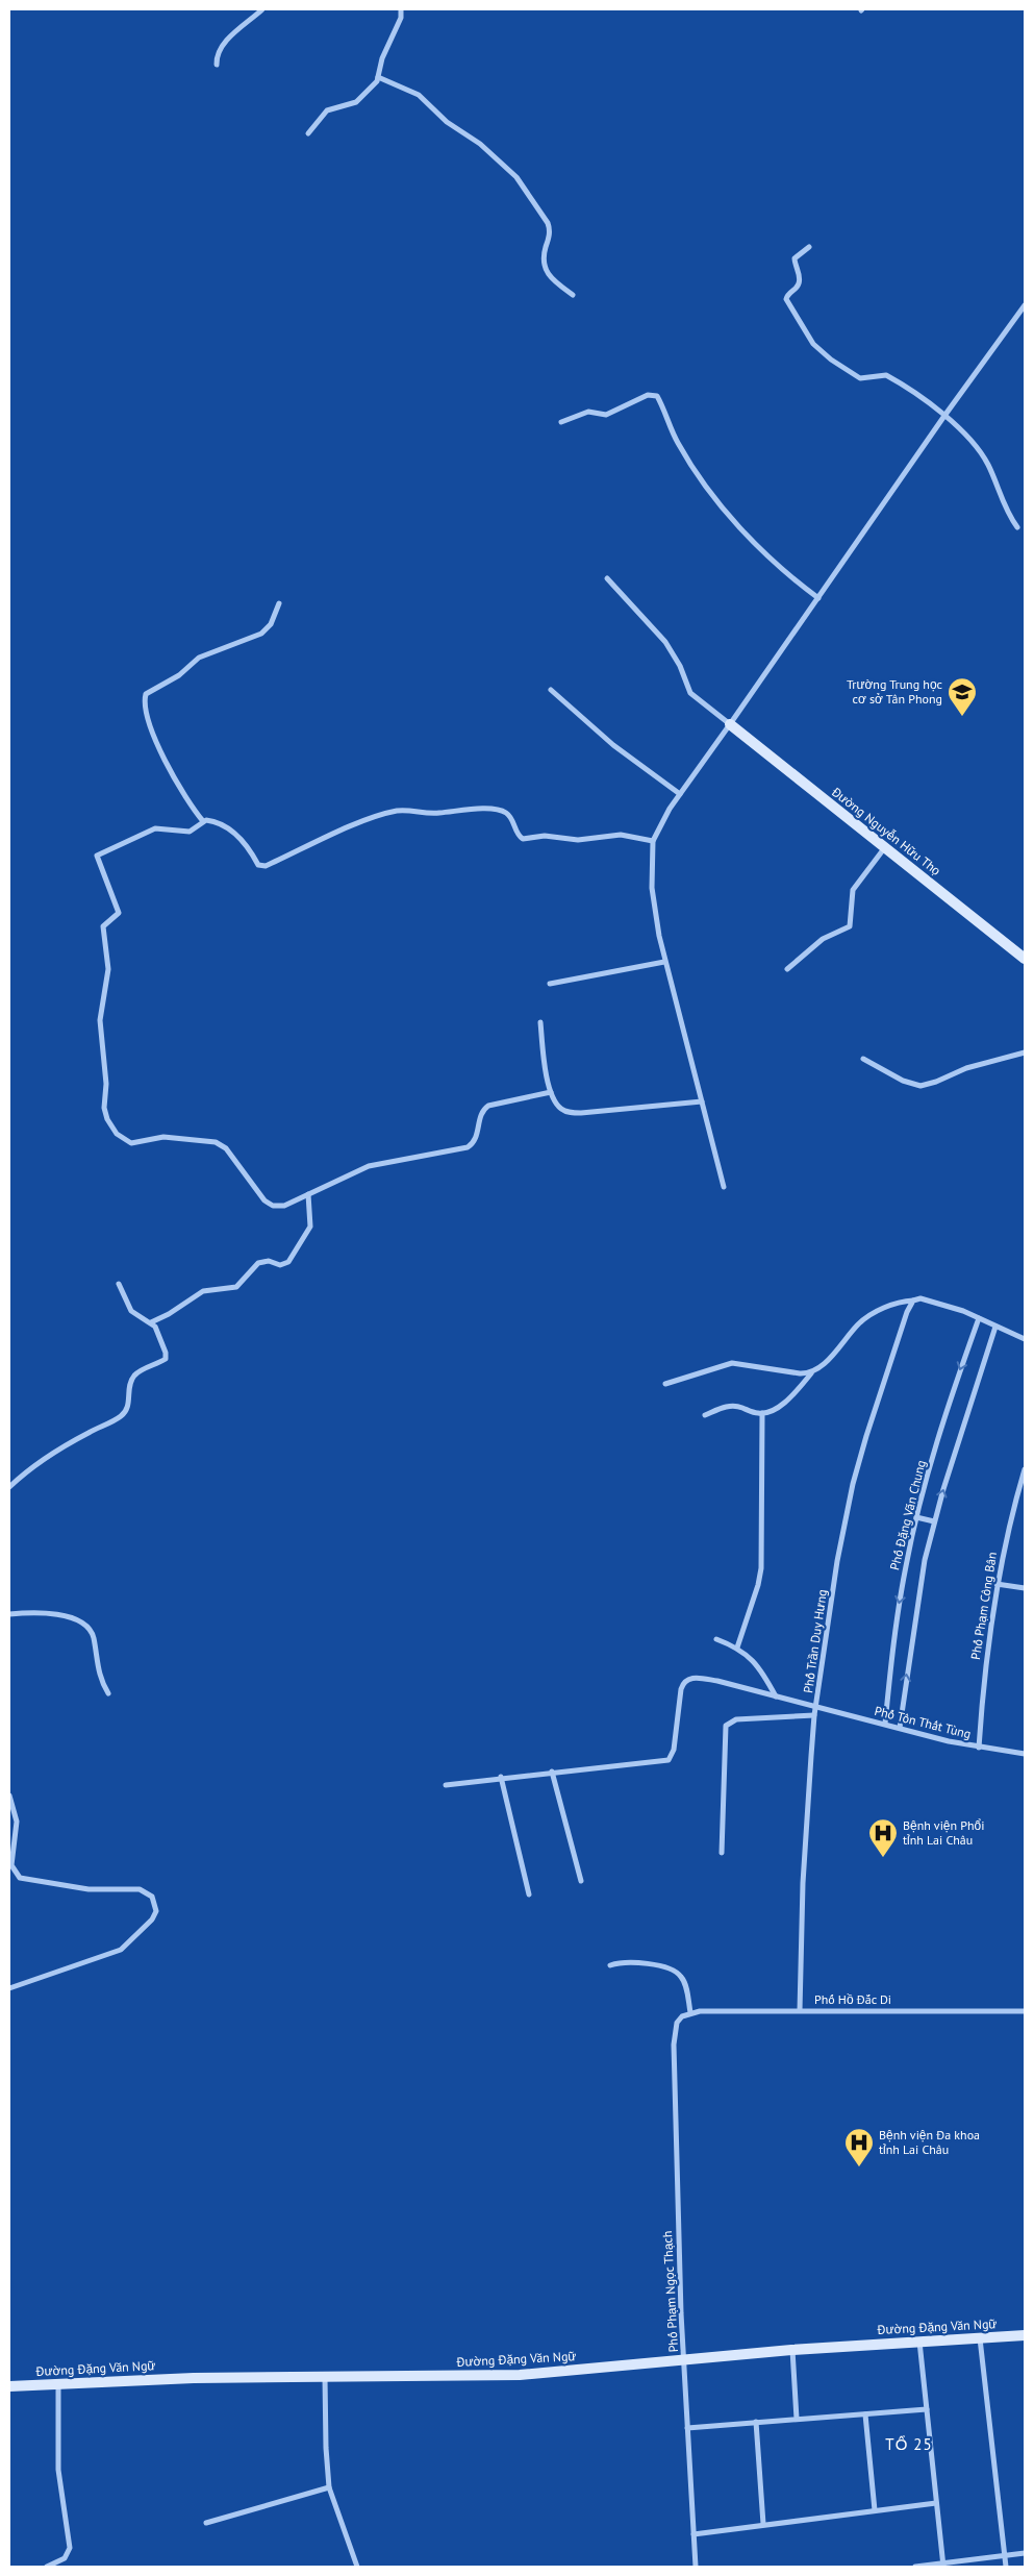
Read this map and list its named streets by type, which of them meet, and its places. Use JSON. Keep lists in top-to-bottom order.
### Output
{
  "streets": {
    "main road": ["Đường Nguyễn Hữu Thọ", "Đường Đặng Văn Ngữ"],
    "street": [
      "Phố Đặng Văn Chung",
      "Phố Phạm Công Bân",
      "Phố Trần Duy Hưng",
      "Phố Tôn Thất Tùng",
      "Phố Hồ Đắc Di",
      "Phố Phạm Ngọc Thạch"
    ]
  },
  "crossings": [
    ["Phố Đặng Văn Chung", "Phố Tôn Thất Tùng"],
    ["Phố Phạm Công Bân", "Phố Tôn Thất Tùng"],
    ["Phố Trần Duy Hưng", "Phố Tôn Thất Tùng"],
    ["Phố Trần Duy Hưng", "Phố Hồ Đắc Di"],
    ["Phố Hồ Đắc Di", "Phố Phạm Ngọc Thạch"],
    ["Phố Phạm Ngọc Thạch", "Đường Đặng Văn Ngữ"]
  ],
  "districts": ["TỔ 25"],
  "places": {
    "school or university": ["Trường Trung học cơ sở Tân Phong"],
    "hospital": ["Bệnh viện Phổi tỉnh Lai Châu", "Bệnh viện Đa khoa tỉnh Lai Châu"]
  }
}
